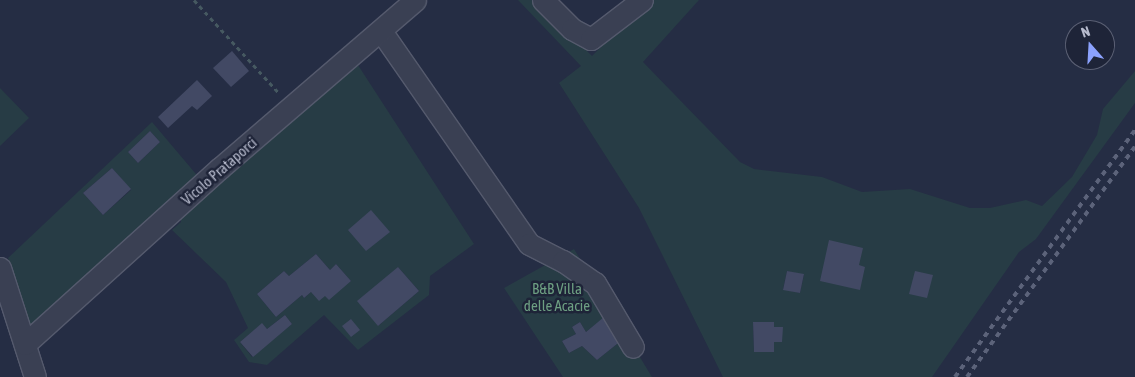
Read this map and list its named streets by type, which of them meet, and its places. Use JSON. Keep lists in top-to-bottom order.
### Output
{
  "streets": {
    "street": ["Vicolo Prataporci"]
  },
  "parks": ["B&B Villa delle Acacie"],
  "north": "top"
}
